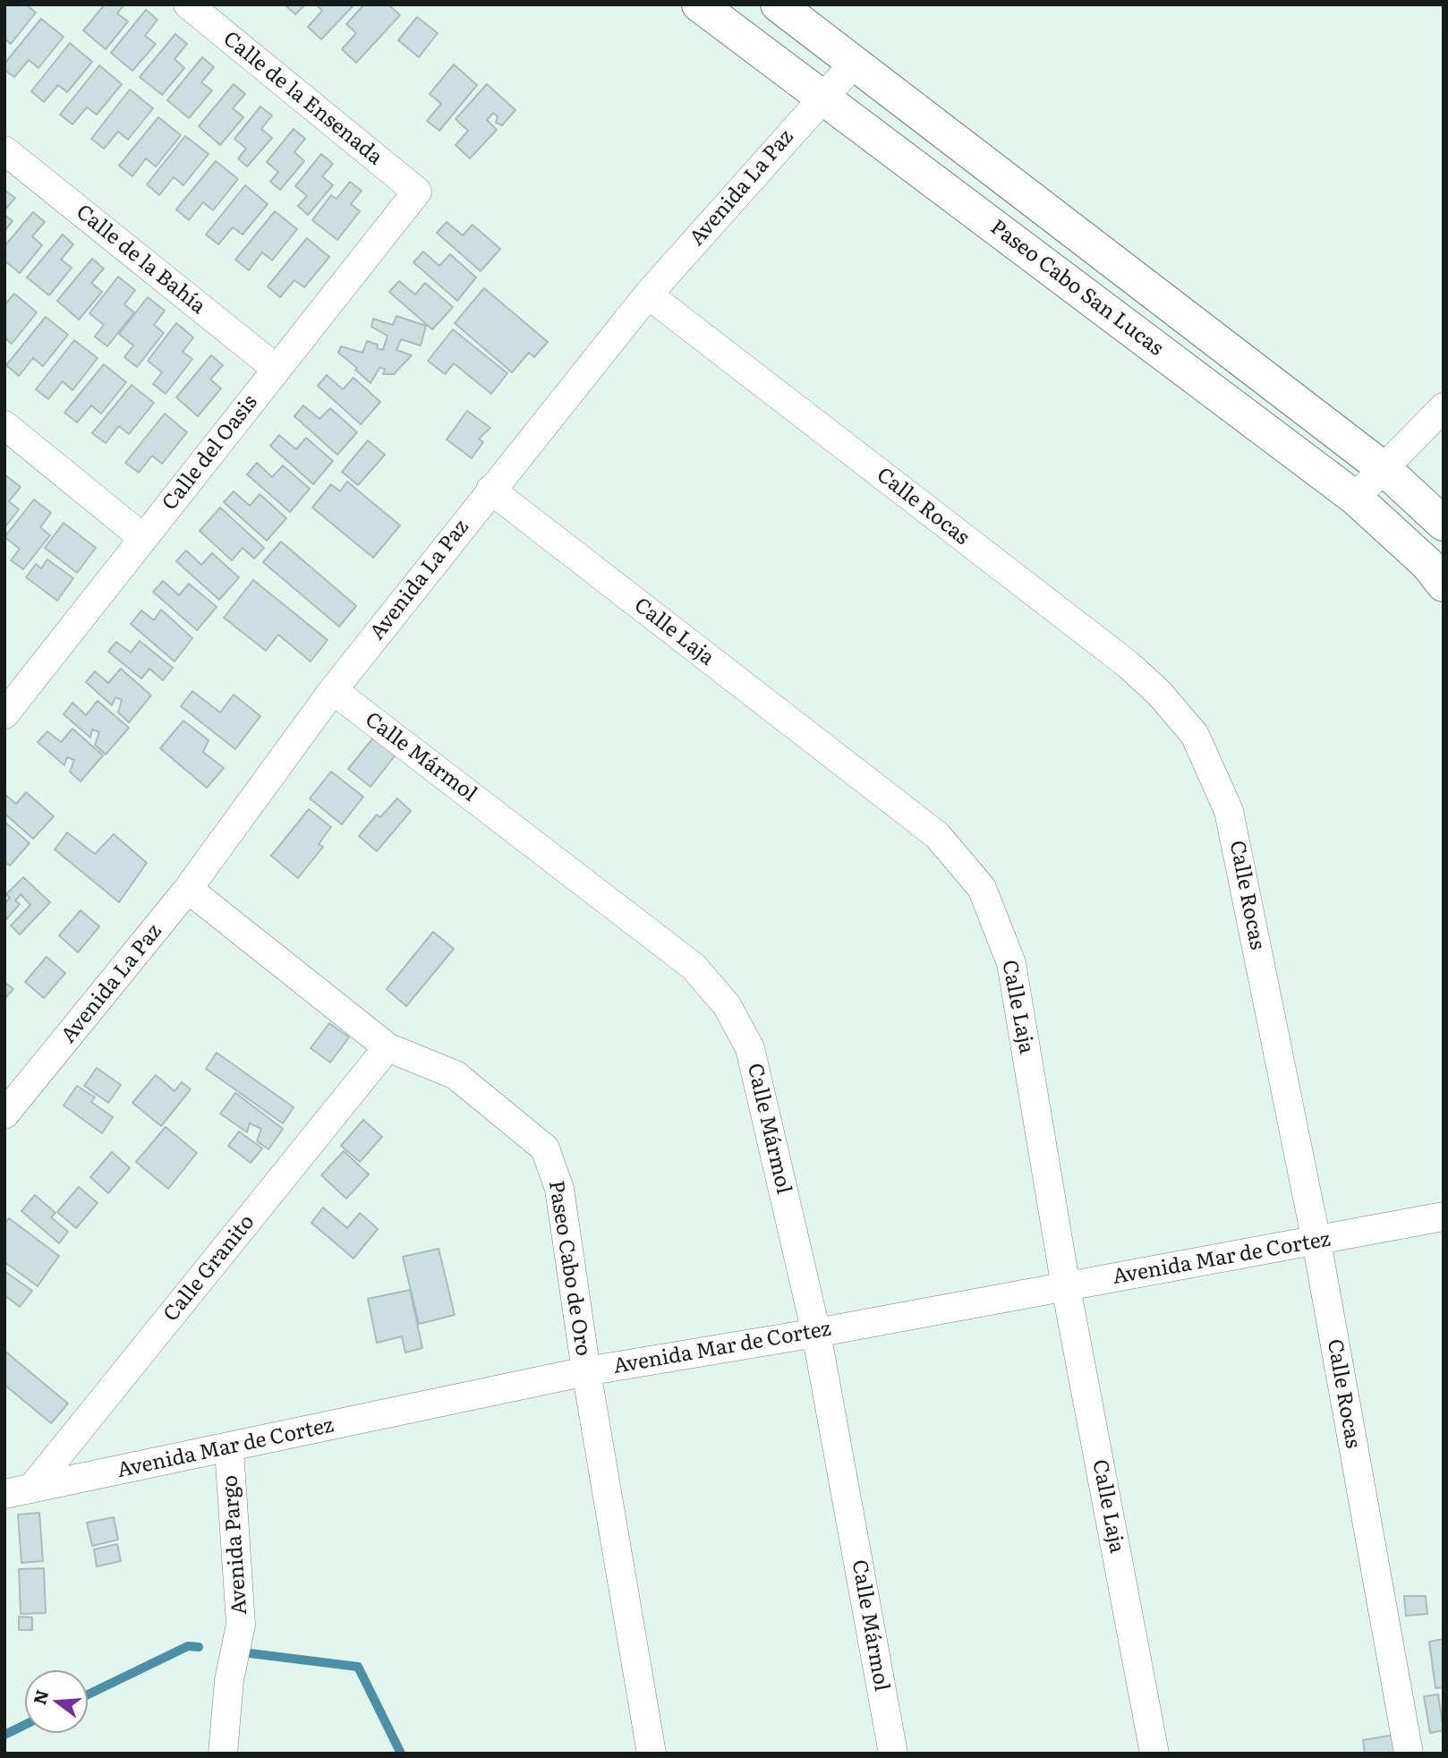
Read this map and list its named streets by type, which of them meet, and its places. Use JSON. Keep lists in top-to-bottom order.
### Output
{
  "streets": {
    "street": [
      "Calle de la Ensenada",
      "Avenida La Paz",
      "Calle de la Bahía",
      "Paseo Cabo San Lucas",
      "Calle del Oasis",
      "Calle Rocas",
      "Calle Laja",
      "Calle Mármol",
      "Avenida Mar de Cortez",
      "Calle Granito",
      "Paseo Cabo de Oro",
      "Avenida Pargo"
    ]
  },
  "crossings": [
    ["Calle de la Ensenada", "Calle del Oasis"],
    ["Avenida La Paz", "Paseo Cabo San Lucas"],
    ["Avenida La Paz", "Calle Rocas"],
    ["Avenida La Paz", "Calle Laja"],
    ["Avenida La Paz", "Calle Mármol"],
    ["Avenida La Paz", "Paseo Cabo de Oro"],
    ["Calle de la Bahía", "Calle del Oasis"],
    ["Calle Rocas", "Avenida Mar de Cortez"],
    ["Calle Laja", "Avenida Mar de Cortez"],
    ["Calle Mármol", "Avenida Mar de Cortez"],
    ["Avenida Mar de Cortez", "Calle Granito"],
    ["Avenida Mar de Cortez", "Paseo Cabo de Oro"],
    ["Avenida Mar de Cortez", "Avenida Pargo"],
    ["Calle Granito", "Paseo Cabo de Oro"]
  ],
  "north": "left"
}
